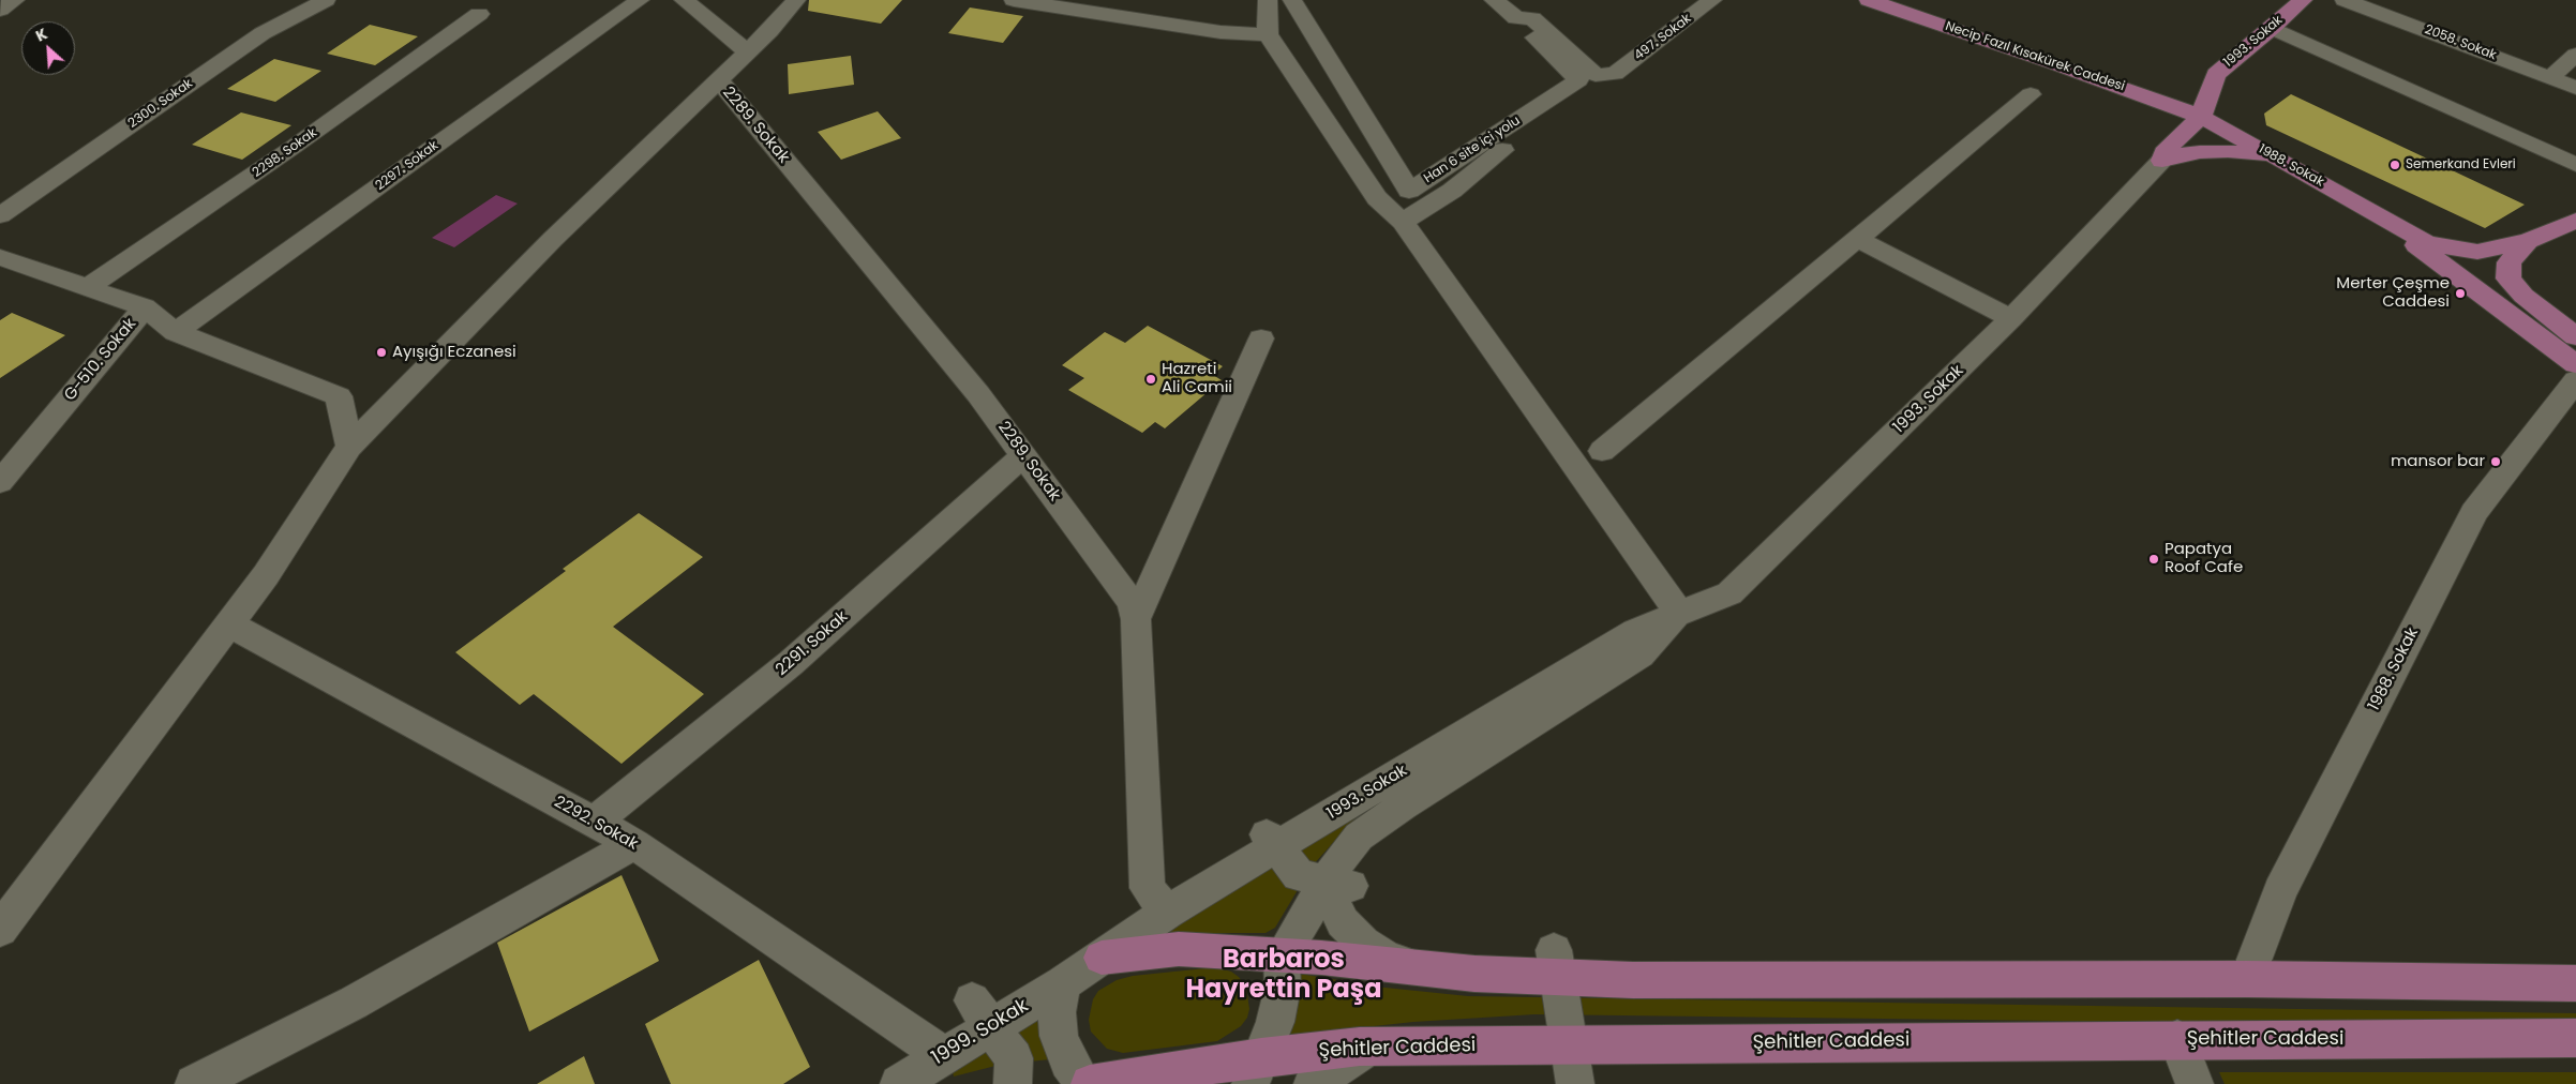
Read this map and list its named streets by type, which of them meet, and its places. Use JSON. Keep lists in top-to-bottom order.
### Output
{
  "streets": {
    "main road": [
      "1993. Sokak",
      "Necip Fazıl Kısakürek Caddesi",
      "1988. Sokak",
      "Şehitler Caddesi"
    ],
    "street": [
      "497. Sokak",
      "2058. Sokak",
      "2300. Sokak",
      "2289. Sokak",
      "Han 6 site içi yolu",
      "2298. Sokak",
      "2297. Sokak",
      "G-510. Sokak",
      "2291. Sokak",
      "2292. Sokak",
      "1999. Sokak"
    ]
  },
  "crossings": [
    ["1993. Sokak", "Necip Fazıl Kısakürek Caddesi"],
    ["1993. Sokak", "2289. Sokak"],
    ["1993. Sokak", "1988. Sokak"],
    ["1993. Sokak", "1999. Sokak"],
    ["Necip Fazıl Kısakürek Caddesi", "1988. Sokak"],
    ["2289. Sokak", "2291. Sokak"],
    ["2298. Sokak", "G-510. Sokak"],
    ["2291. Sokak", "2292. Sokak"],
    ["2292. Sokak", "1999. Sokak"]
  ],
  "districts": ["Barbaros Hayrettin Paşa"],
  "places": [
    "Semerkand Evleri",
    "Merter Çeşme Caddesi",
    "Ayışığı Eczanesi",
    "Hazreti Ali Camii",
    "mansor bar",
    "Papatya Roof Cafe"
  ],
  "north": "top left"
}
